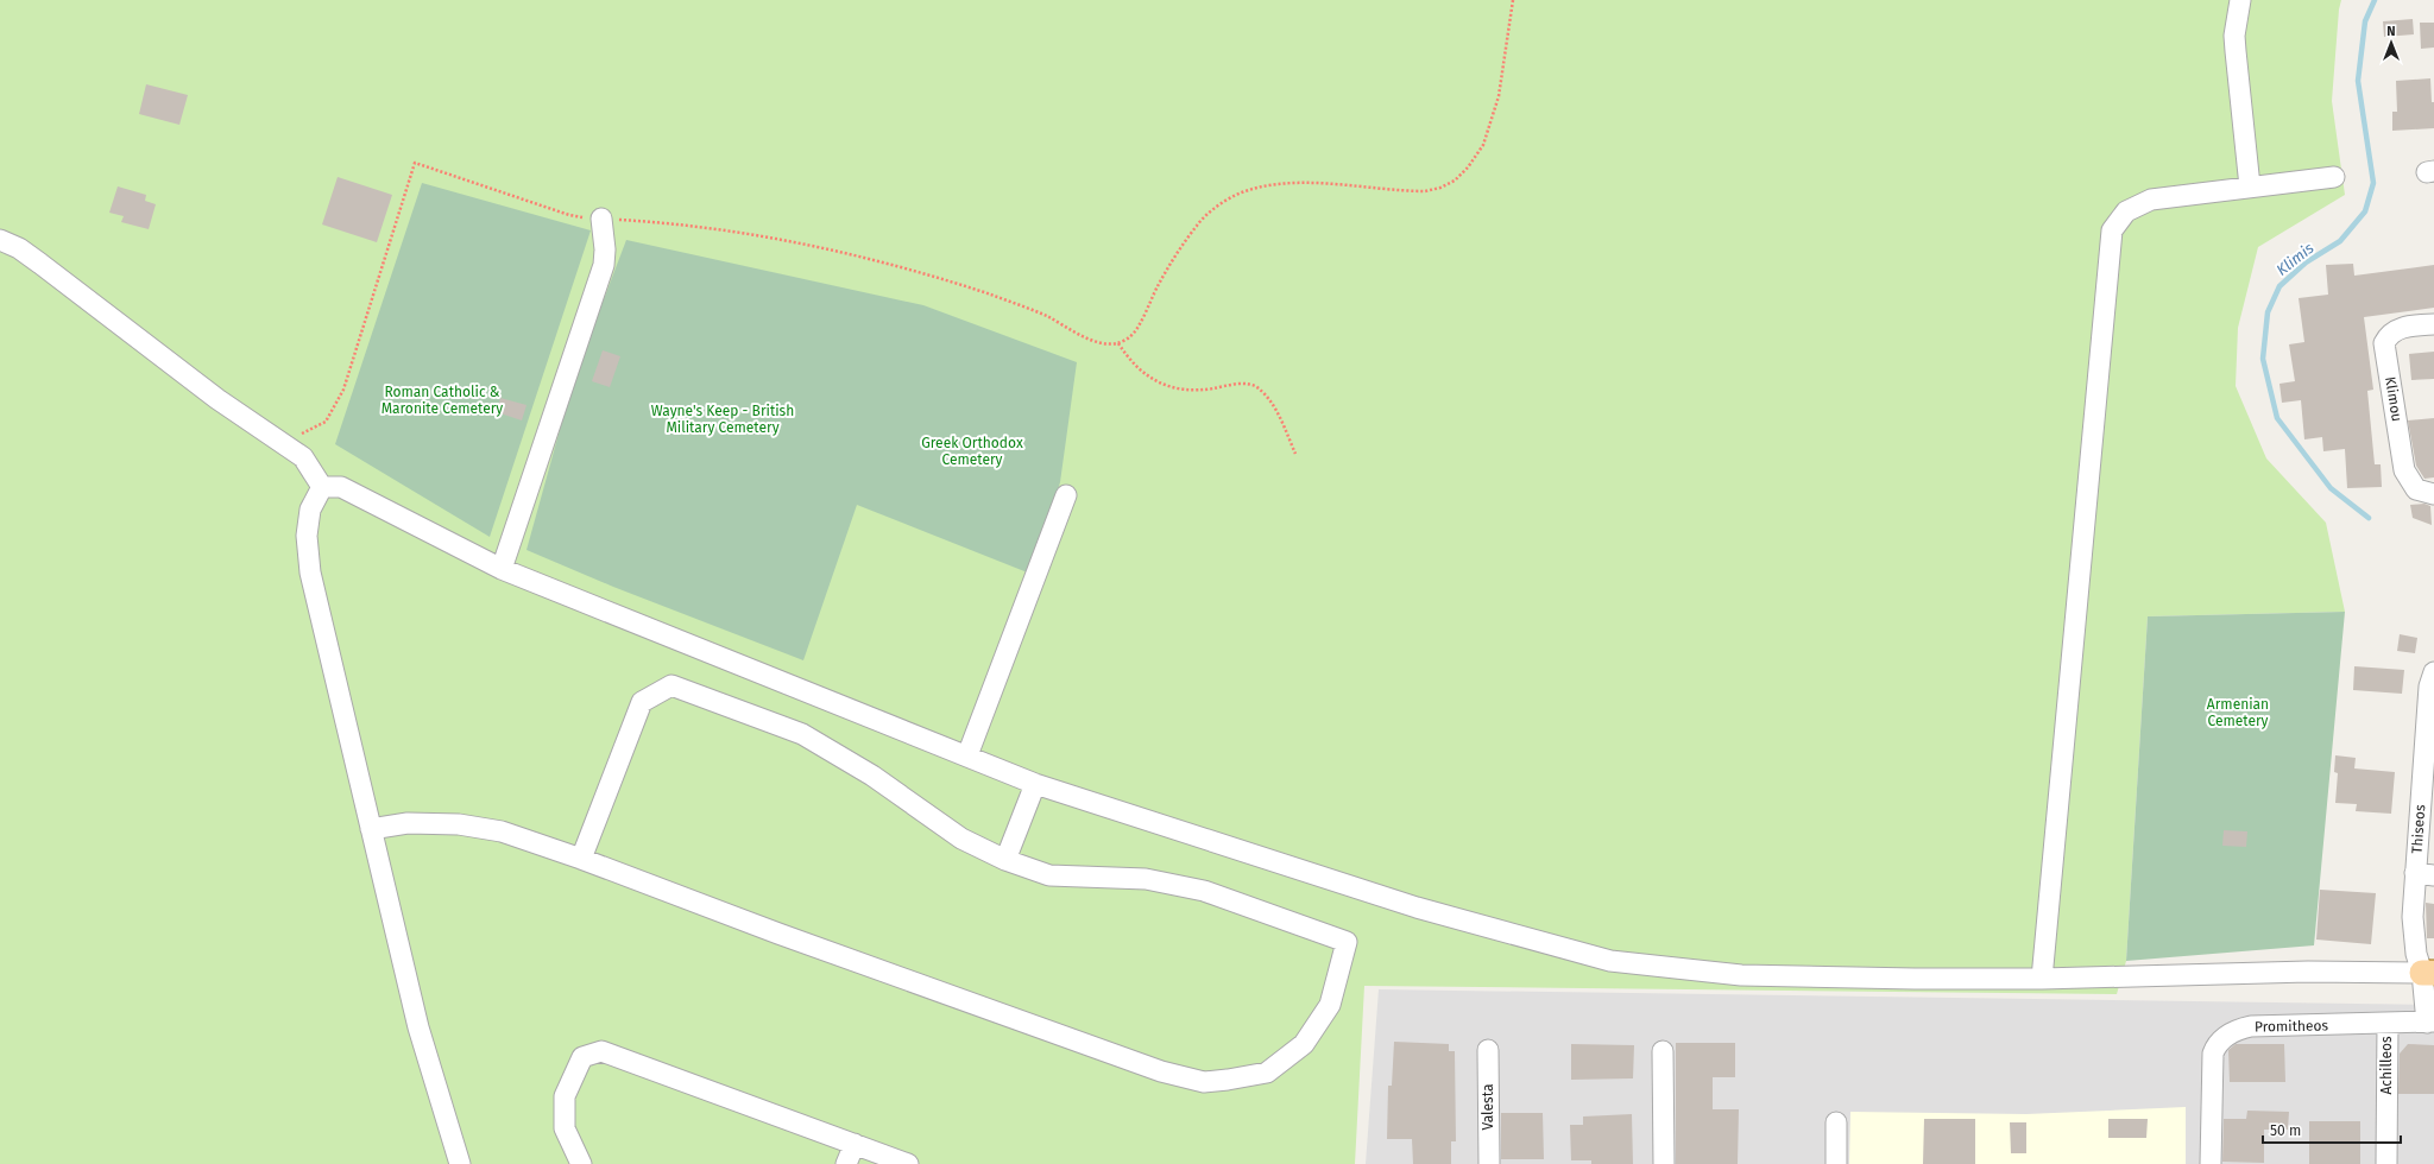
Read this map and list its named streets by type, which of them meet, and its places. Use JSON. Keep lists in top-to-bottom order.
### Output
{
  "streets": {
    "street": [
      "Klimou",
      "Thiseos",
      "Promitheos",
      "Achilleos",
      "Valesta"
    ]
  },
  "crossings": [
    ["Thiseos", "Promitheos"],
    ["Promitheos", "Achilleos"]
  ],
  "water": ["Klimis"],
  "parks": [
    "Roman Catholic & Maronite Cemetery",
    "Wayne's Keep - British Military Cemetery",
    "Greek Orthodox Cemetery",
    "Armenian Cemetery"
  ],
  "scale_bar": "50 m",
  "north": "top"
}
